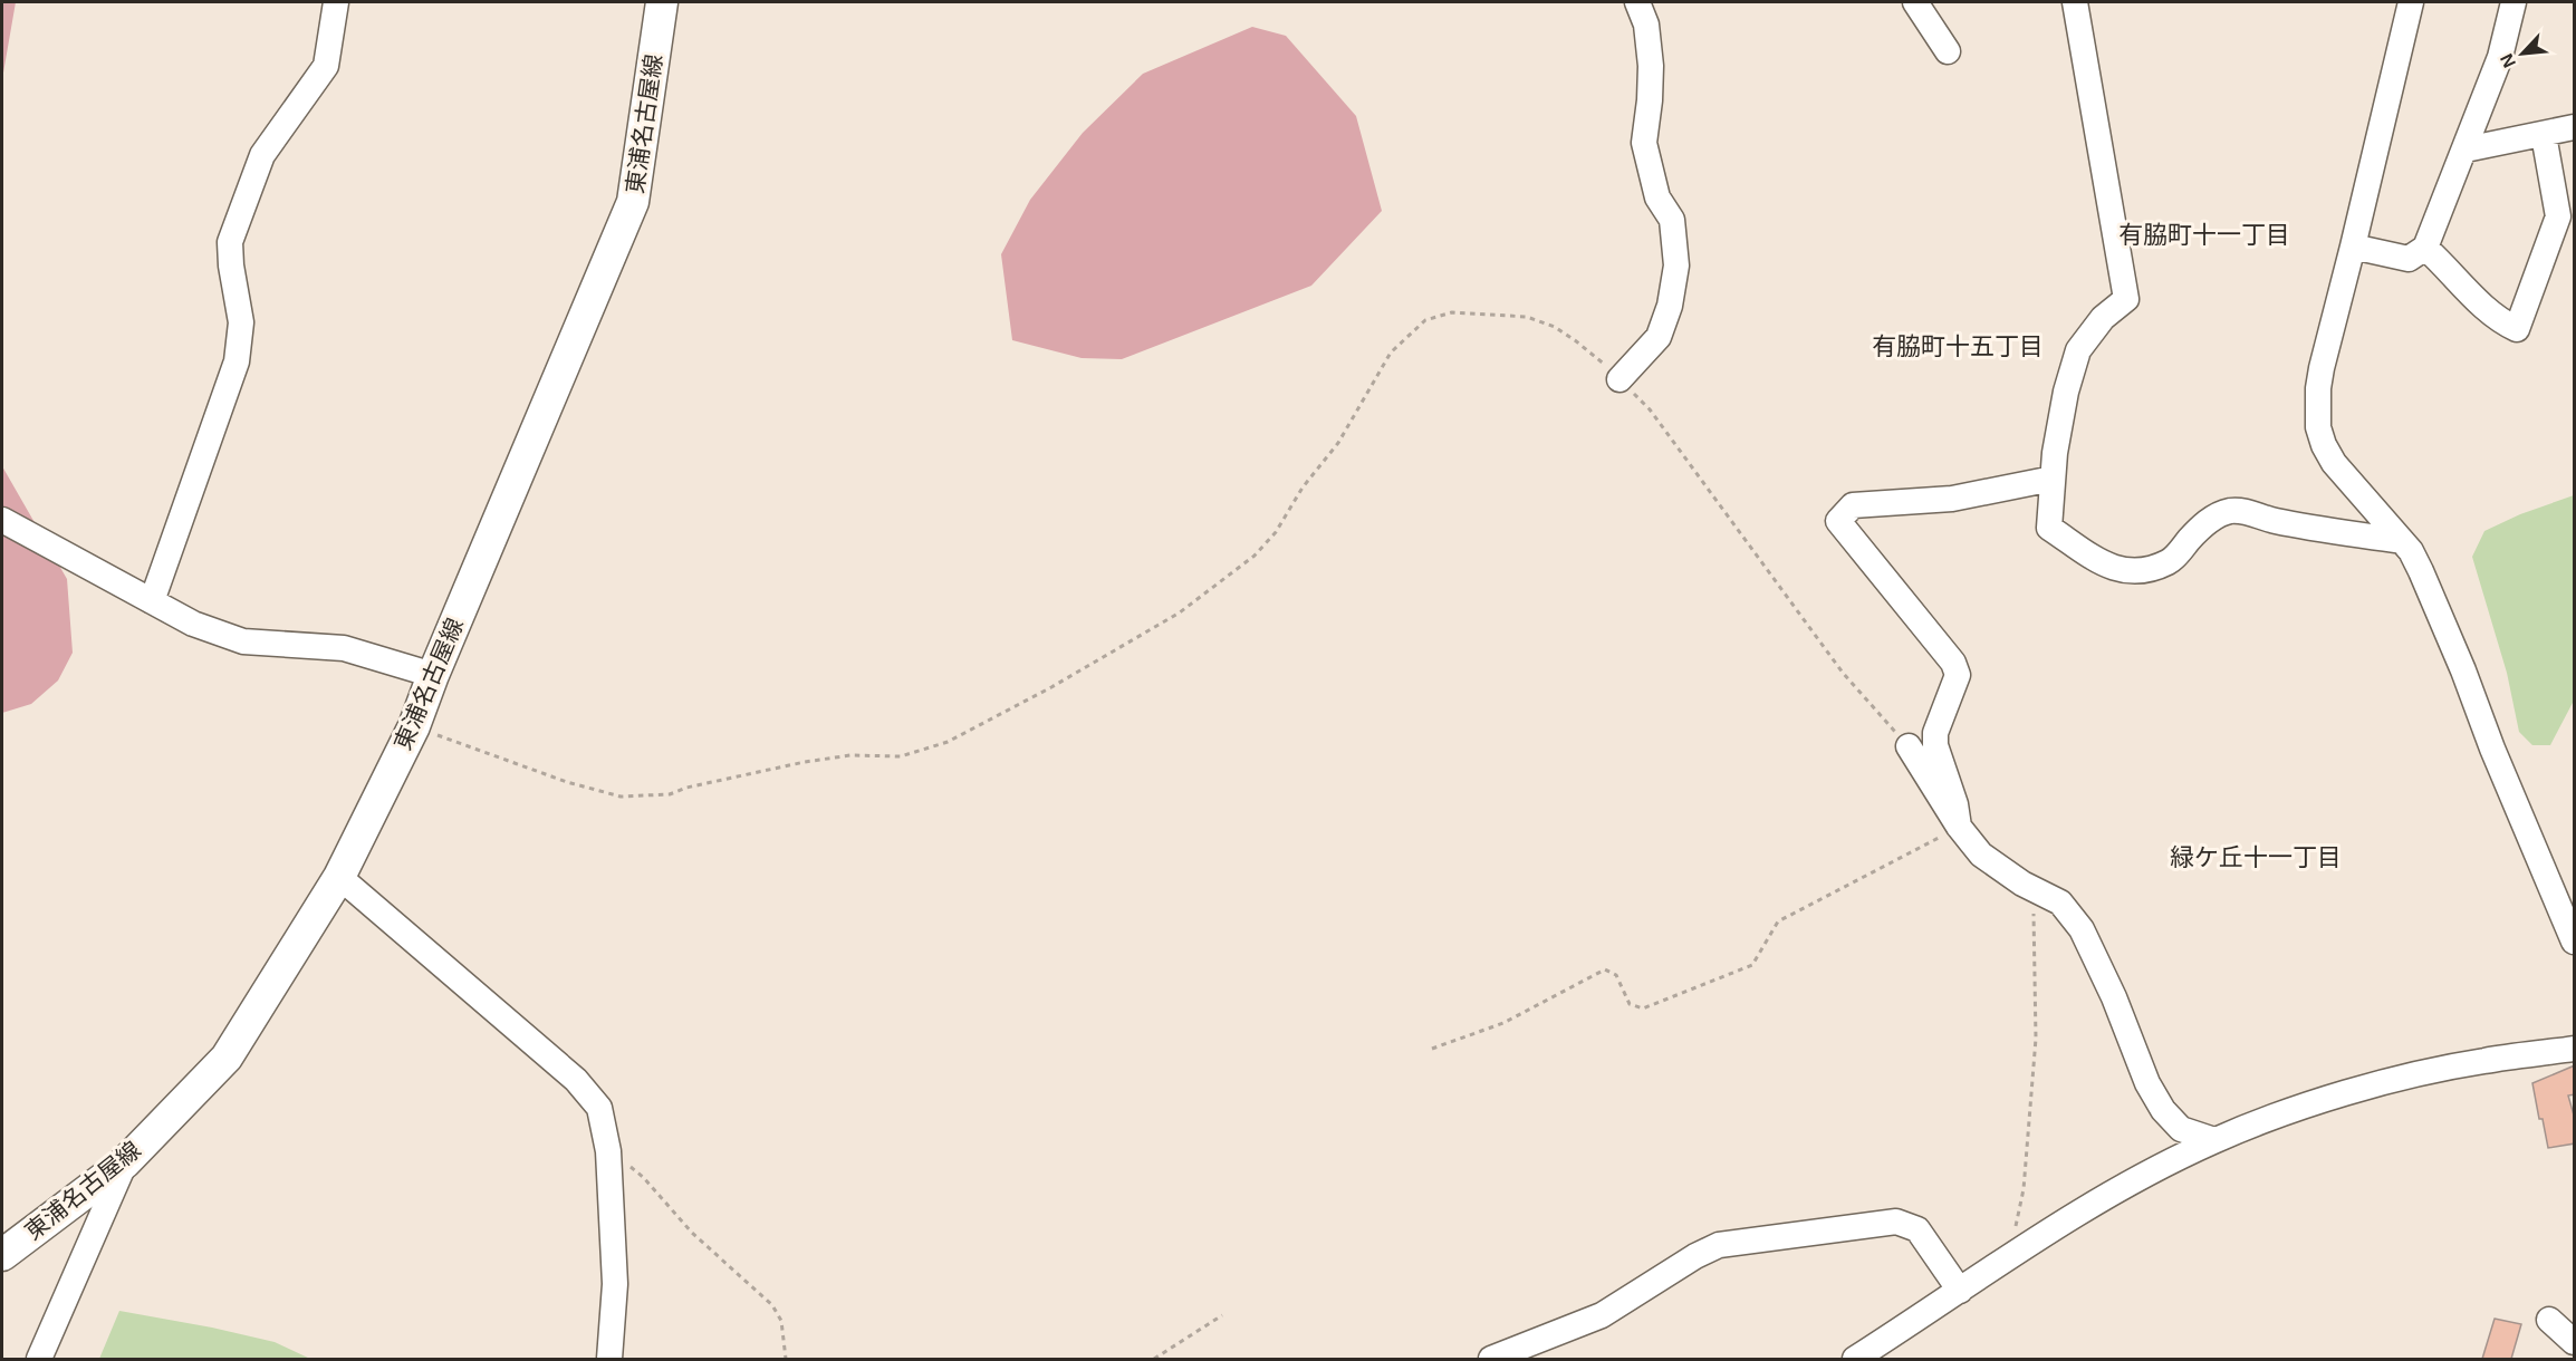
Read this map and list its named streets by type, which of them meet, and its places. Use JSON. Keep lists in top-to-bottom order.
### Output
{
  "streets": {
    "main road": ["東浦名古屋線"]
  },
  "districts": ["有脇町十一丁目", "有脇町十五丁目", "緑ケ丘十一丁目"],
  "north": "bottom left"
}
